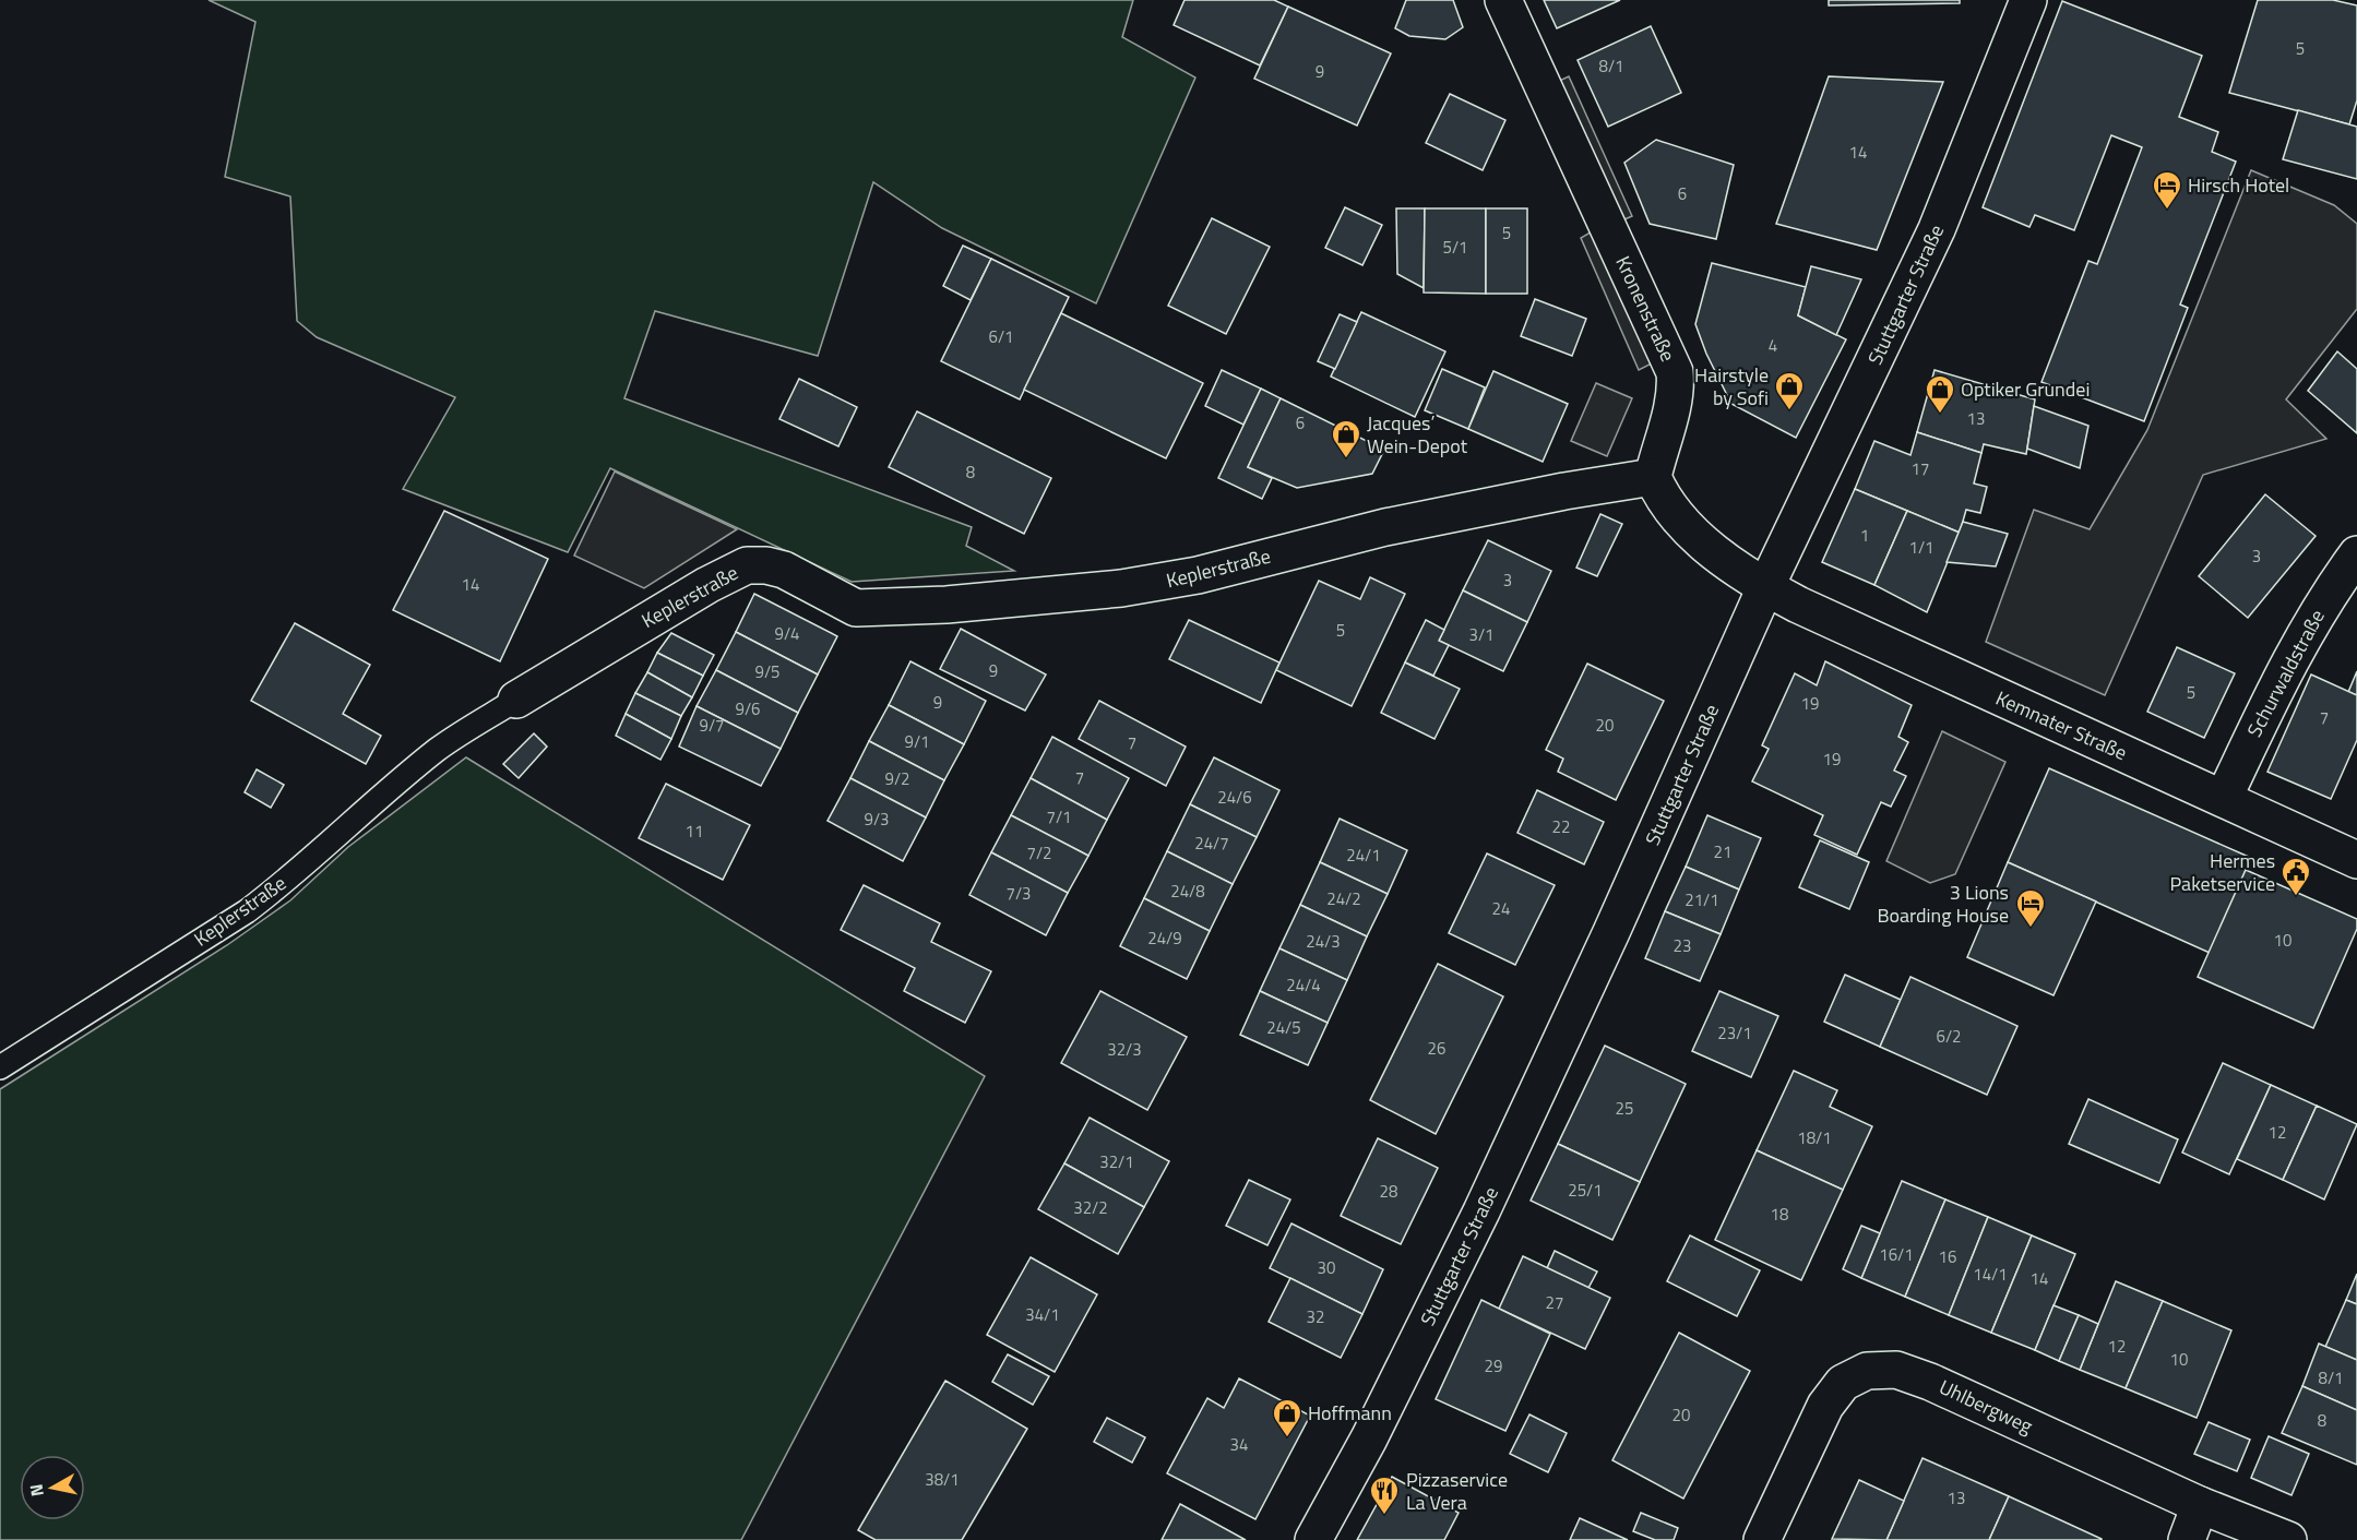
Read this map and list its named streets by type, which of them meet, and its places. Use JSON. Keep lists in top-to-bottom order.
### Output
{
  "streets": {
    "street": [
      "Stuttgarter Straße",
      "Kronenstraße",
      "Keplerstraße",
      "Schurwaldstraße",
      "Kemnater Straße",
      "Uhlbergweg"
    ]
  },
  "crossings": [
    ["Stuttgarter Straße", "Kemnater Straße"],
    ["Kronenstraße", "Keplerstraße"],
    ["Schurwaldstraße", "Kemnater Straße"]
  ],
  "places": {
    "hotel": ["Hirsch Hotel", "3 Lions Boarding House"],
    "shop": [
      "Hairstyle by Sofi",
      "Optiker Grundei",
      "Jacques’ Wein-Depot",
      "Hoffmann"
    ],
    "public building": ["Hermes Paketservice"],
    "restaurant": ["Pizzaservice La Vera"]
  },
  "house_numbers": [
    "5",
    "8/1",
    "9",
    "14",
    "6",
    "5",
    "5/1",
    "6/1",
    "4",
    "13",
    "6",
    "17",
    "8",
    "1",
    "1/1",
    "3",
    "3",
    "14",
    "5",
    "9/4",
    "3/1",
    "9",
    "9/5",
    "5",
    "9",
    "19",
    "9/6",
    "7",
    "9/7",
    "20",
    "9/1",
    "7",
    "19",
    "7",
    "9/2",
    "24/6",
    "7/1",
    "9/3",
    "22",
    "11",
    "24/7",
    "21",
    "7/2",
    "24/1",
    "24/8",
    "7/3",
    "24/2",
    "21/1",
    "24",
    "24/9",
    "10",
    "24/3",
    "23",
    "24/4",
    "24/5",
    "23/1",
    "6/2",
    "26",
    "32/3",
    "25",
    "12",
    "18/1",
    "32/1",
    "25/1",
    "28",
    "32/2",
    "18",
    "16/1",
    "16",
    "30",
    "14/1",
    "14",
    "27",
    "34/1",
    "32",
    "12",
    "10",
    "29",
    "8/1",
    "20",
    "8",
    "34",
    "38/1",
    "13"
  ],
  "north": "left"
}
